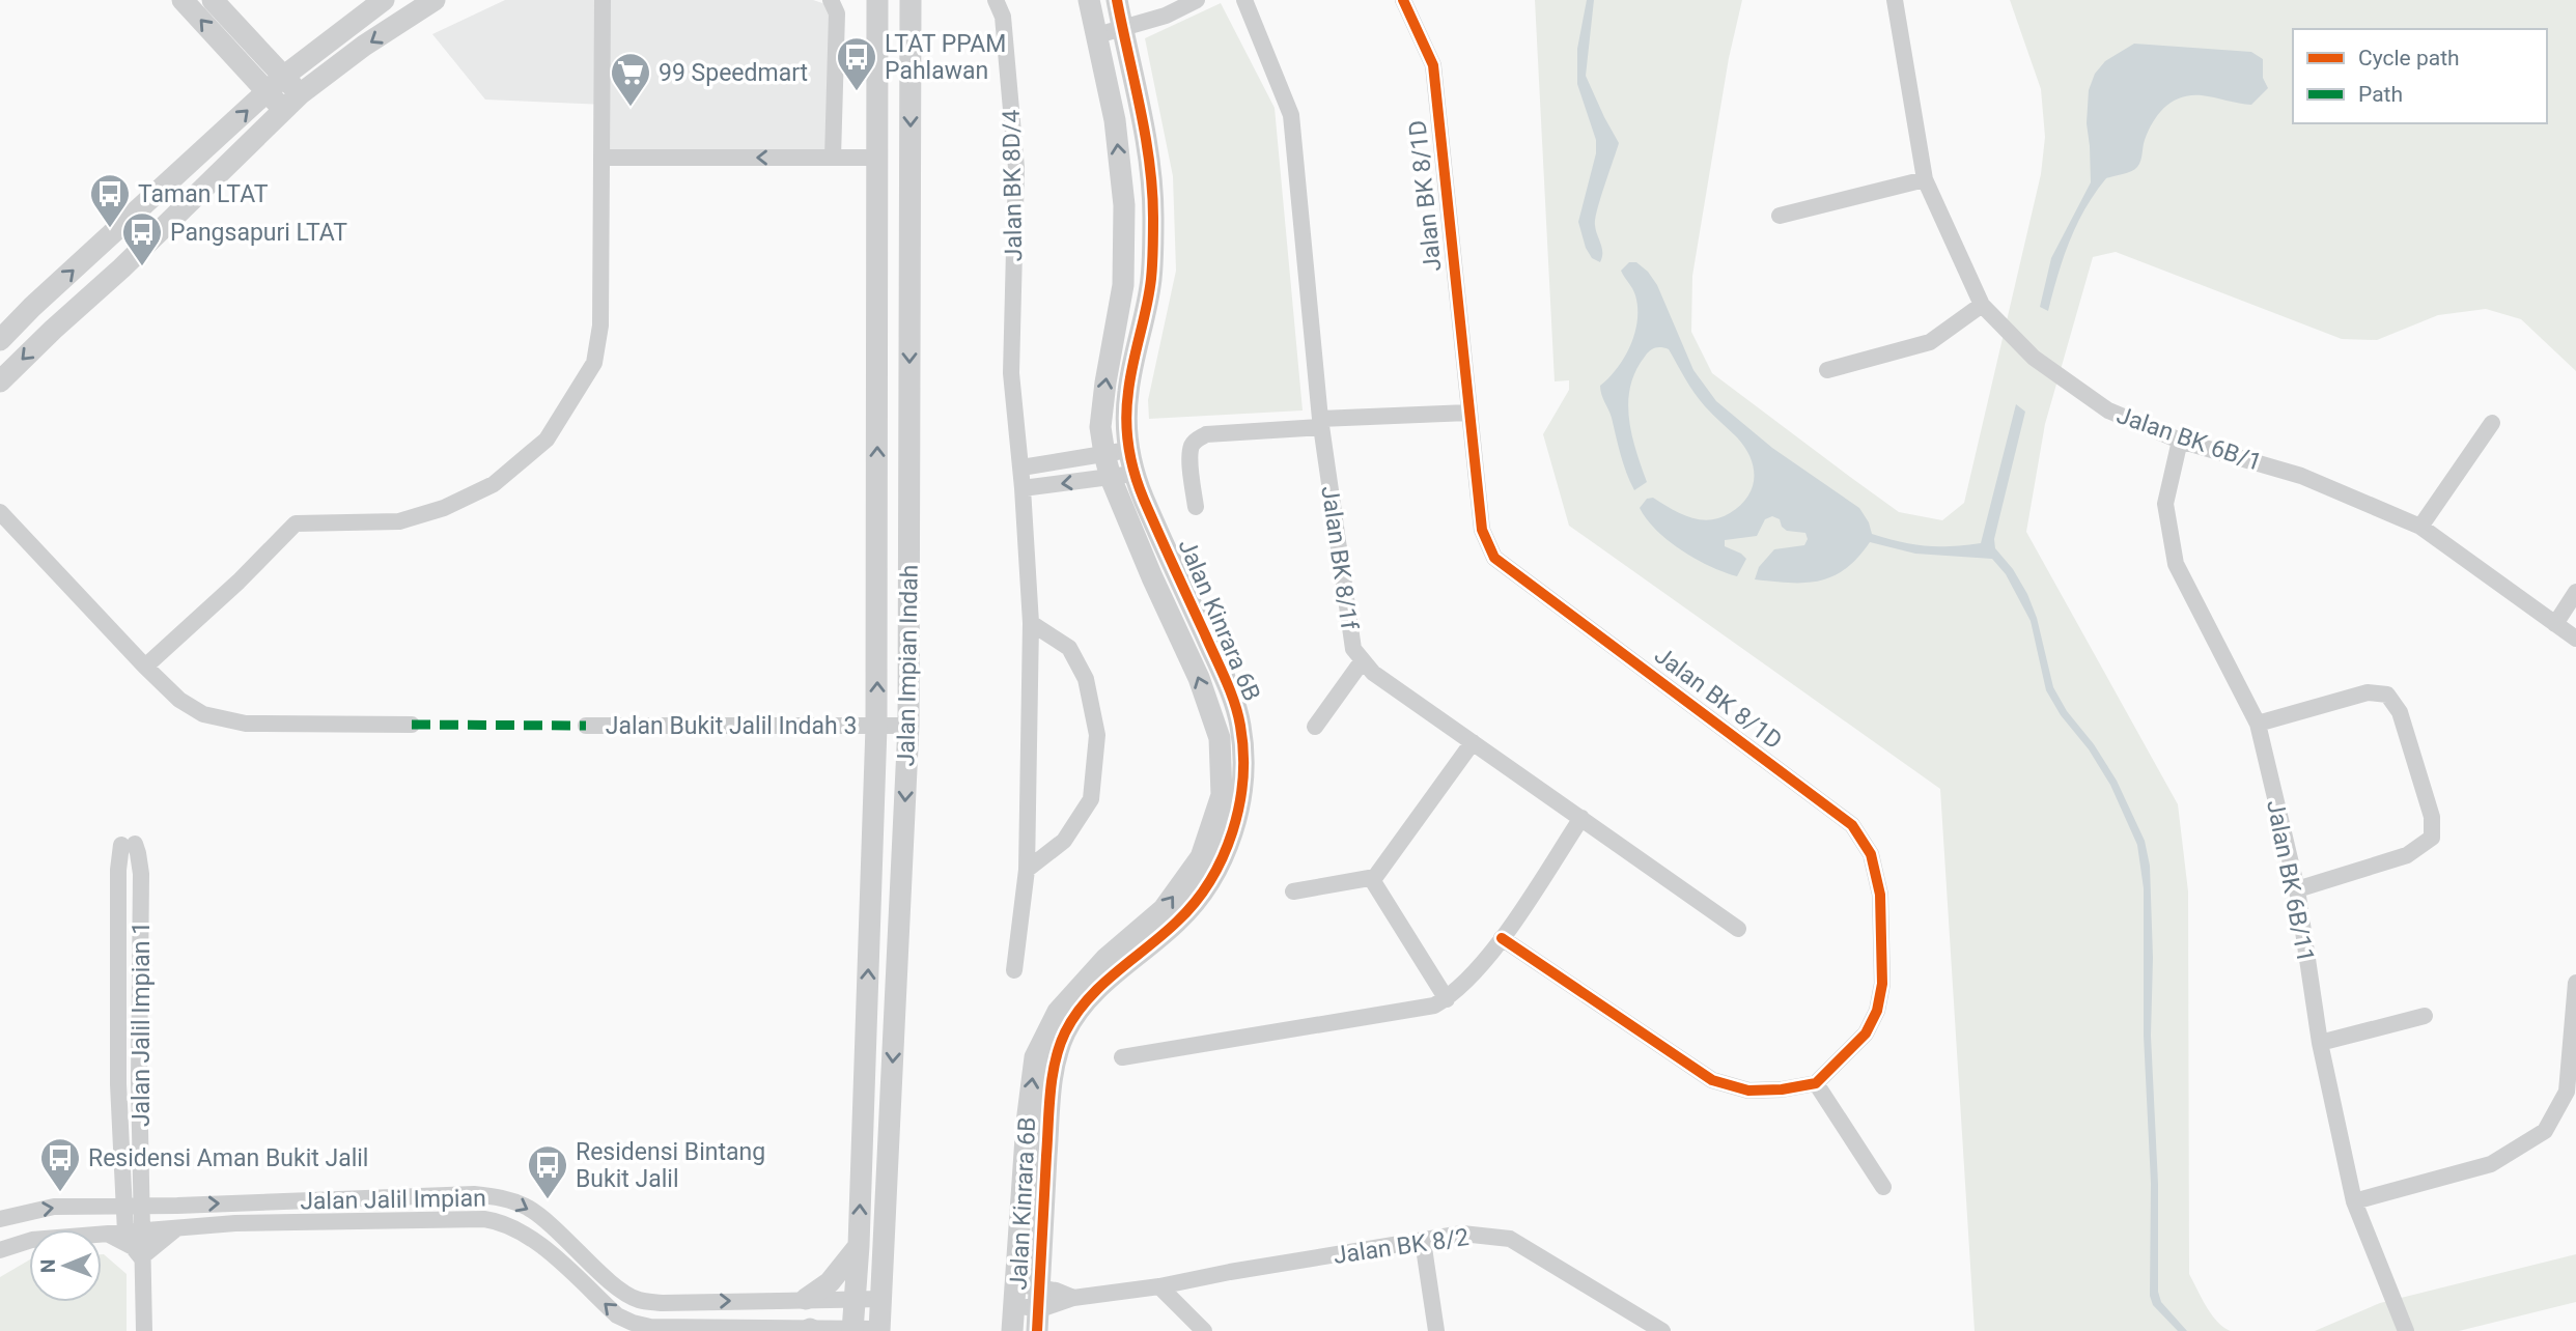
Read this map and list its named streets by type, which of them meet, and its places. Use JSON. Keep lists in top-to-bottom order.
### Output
{
  "streets": {
    "street": [
      "Jalan BK 8D/4",
      "Jalan BK 8/1D",
      "Jalan BK 6B/1",
      "Jalan BK 8/1f",
      "Jalan Kinrara 6B",
      "Jalan Impian Indah",
      "Jalan Bukit Jalil Indah 3",
      "Jalan BK 6B/11",
      "Jalan Jalil Impian 1",
      "Jalan Jalil Impian",
      "Jalan BK 8/2"
    ]
  },
  "crossings": [
    ["Jalan BK 6B/1", "Jalan BK 6B/11"],
    ["Jalan Kinrara 6B", "Jalan BK 8/2"],
    ["Jalan Impian Indah", "Jalan Bukit Jalil Indah 3"],
    ["Jalan Impian Indah", "Jalan Jalil Impian"],
    ["Jalan Jalil Impian 1", "Jalan Jalil Impian"]
  ],
  "places": {
    "bus stop": [
      "LTAT PPAM Pahlawan",
      "Taman LTAT",
      "Pangsapuri LTAT",
      "Residensi Aman Bukit Jalil",
      "Residensi Bintang Bukit Jalil"
    ],
    "supermarket": ["99 Speedmart"]
  },
  "legend": ["Cycle path", "Path"],
  "north": "left"
}
